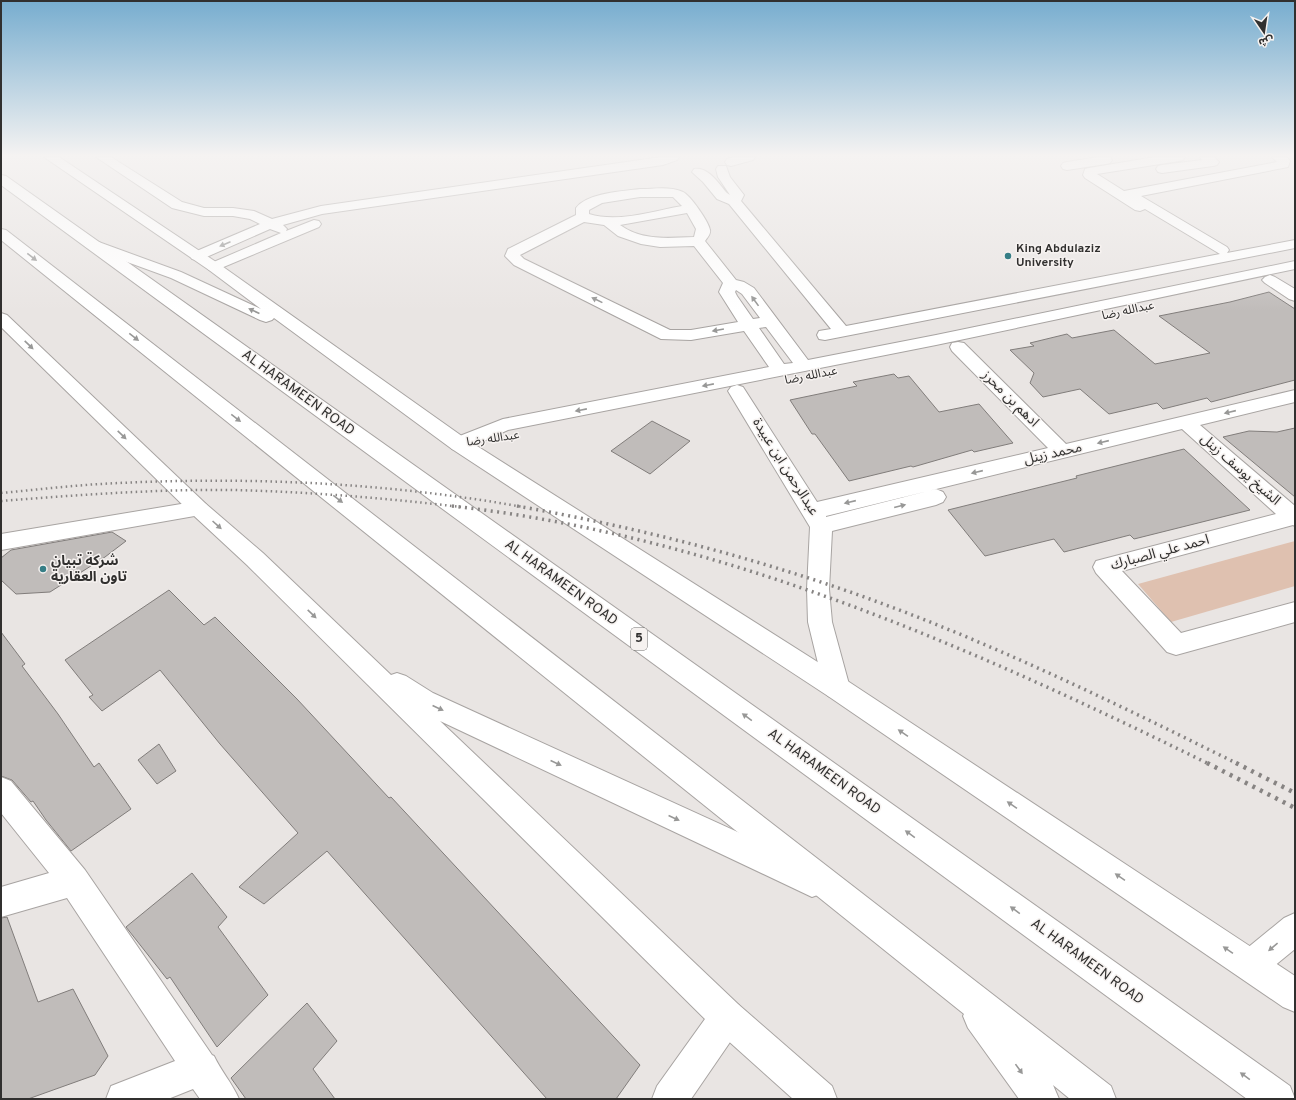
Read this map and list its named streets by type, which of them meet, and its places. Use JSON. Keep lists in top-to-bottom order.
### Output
{
  "streets": {
    "main road": [
      "عبدالله رضا",
      "AL HARAMEEN ROAD",
      "ادهم بن محرز",
      "محمد زينل",
      "عبدالرحمن ابن عبيدة",
      "الشيخ يوسف زينل",
      "احمد علي الصبارك",
      "5"
    ]
  },
  "crossings": [
    ["عبدالله رضا", "ادهم بن محرز"],
    ["عبدالله رضا", "عبدالرحمن ابن عبيدة"],
    ["ادهم بن محرز", "محمد زينل"],
    ["محمد زينل", "عبدالرحمن ابن عبيدة"],
    ["محمد زينل", "الشيخ يوسف زينل"],
    ["الشيخ يوسف زينل", "احمد علي الصبارك"]
  ],
  "places": ["King Abdulaziz University", "شركة تبيان تاون العقارية"],
  "north": "bottom"
}
